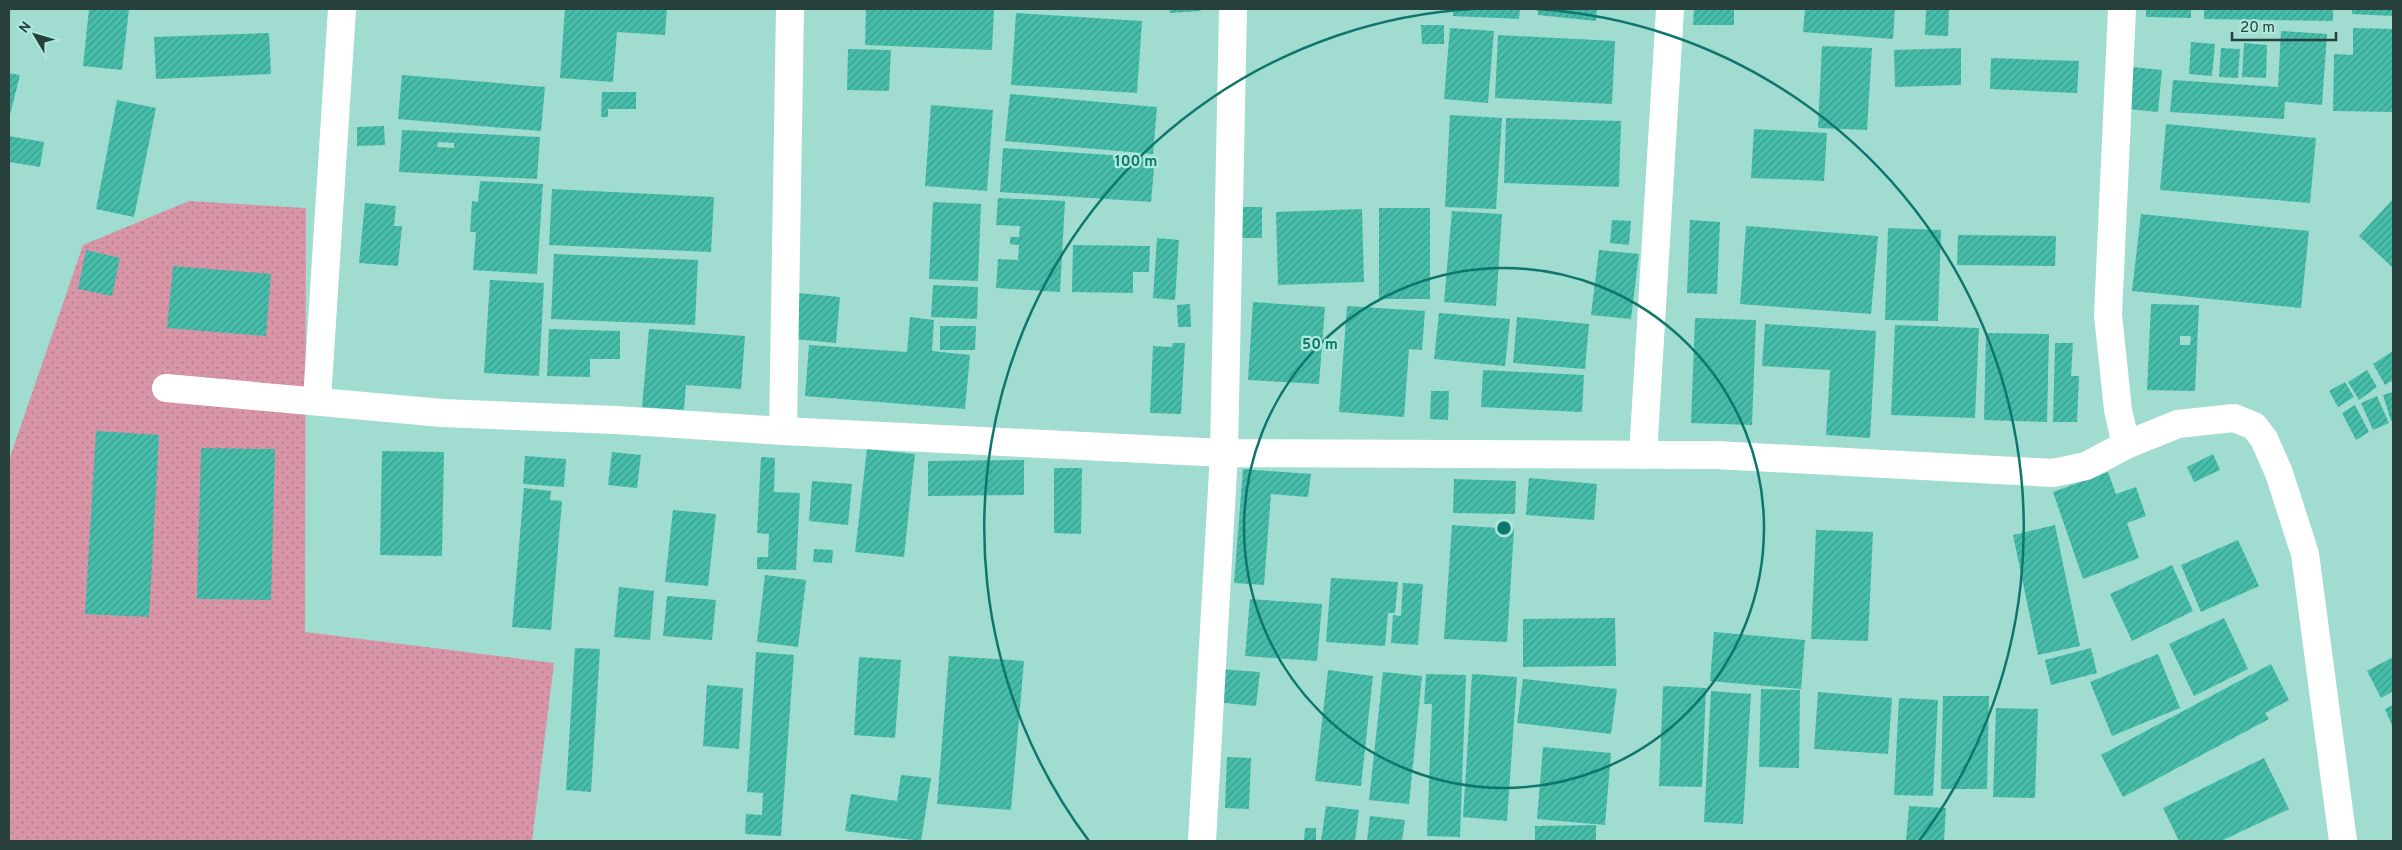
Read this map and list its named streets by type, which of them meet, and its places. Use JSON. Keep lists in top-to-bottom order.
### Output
{
  "scale_bar": "20 m",
  "north": "top left",
  "rings": ["100 m", "50 m"]
}
